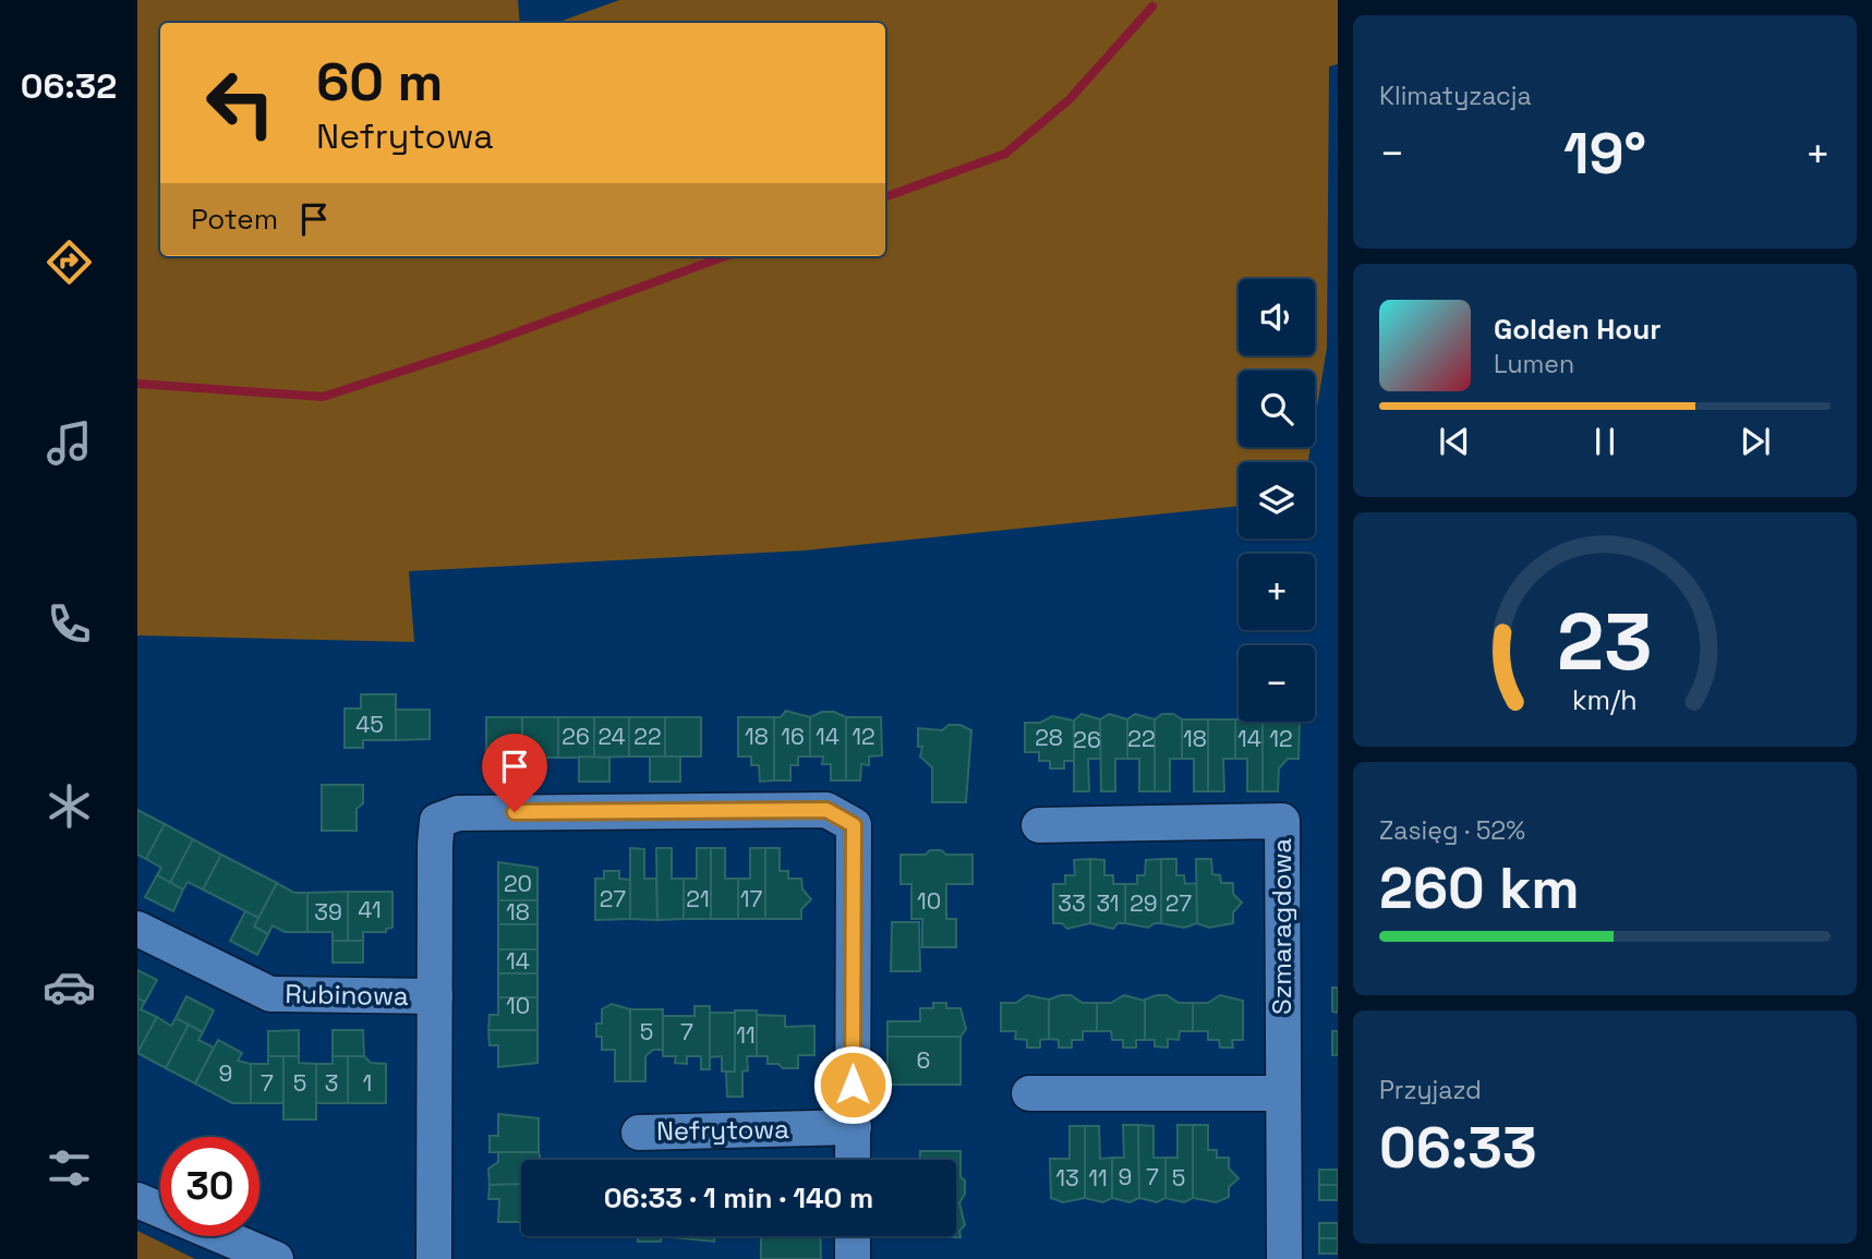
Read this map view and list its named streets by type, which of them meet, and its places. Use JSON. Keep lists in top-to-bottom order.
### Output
{
  "streets": {
    "street": ["Szmaragdowa", "Rubinowa", "Nefrytowa"]
  },
  "crossings": [
    ["Rubinowa", "Nefrytowa"]
  ],
  "house_numbers": [
    "45",
    "26",
    "24",
    "22",
    "18",
    "16",
    "14",
    "12",
    "28",
    "22",
    "18",
    "14",
    "12",
    "26",
    "20",
    "27",
    "21",
    "17",
    "10",
    "33",
    "31",
    "29",
    "27",
    "41",
    "39",
    "18",
    "14",
    "10",
    "5",
    "7",
    "11",
    "6",
    "9",
    "7",
    "5",
    "3",
    "1",
    "9",
    "7",
    "13",
    "11",
    "5"
  ],
  "page": {
    "tabs": "06:32",
    "tile": [
      "Klimatyzacja",
      ["Zasięg · 52%", "260 km"],
      ["Przyjazd", "06:33"]
    ],
    "turn": ["60 m", "Nefrytowa"],
    "heat": ["−", "19°", "+"],
    "then": "Potem",
    "map_buttons": ["+", "−"],
    "song": ["Golden Hour", "Lumen"],
    "limit": "30",
    "trip": "06:33 · 1 min · 140 m",
    "gauge": ["23", "km/h"]
  }
}
